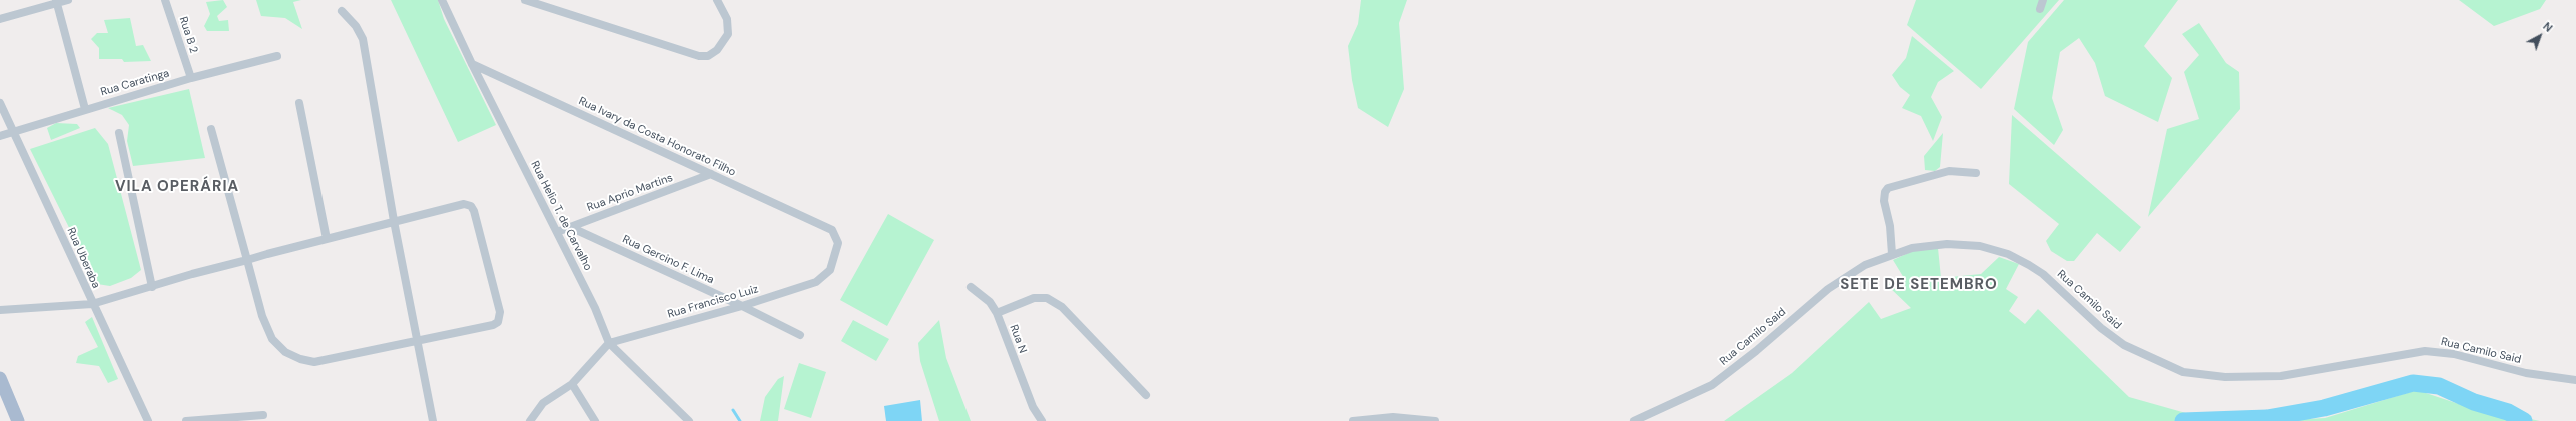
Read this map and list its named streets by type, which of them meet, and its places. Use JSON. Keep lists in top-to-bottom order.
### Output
{
  "streets": {
    "street": [
      "Rua B 2",
      "Rua Caratinga",
      "Rua Ivary da Costa Honorato Filho",
      "Rua Aprio Martins",
      "Rua Helio T. de Carvalho",
      "Rua Uberaba",
      "Rua Gercino F. Lima",
      "Rua Camilo Said",
      "Rua Francisco Luiz",
      "Rua N"
    ]
  },
  "crossings": [
    ["Rua B 2", "Rua Caratinga"],
    ["Rua Caratinga", "Rua Uberaba"],
    ["Rua Ivary da Costa Honorato Filho", "Rua Aprio Martins"],
    ["Rua Ivary da Costa Honorato Filho", "Rua Helio T. de Carvalho"],
    ["Rua Ivary da Costa Honorato Filho", "Rua Francisco Luiz"],
    ["Rua Aprio Martins", "Rua Helio T. de Carvalho"],
    ["Rua Aprio Martins", "Rua Gercino F. Lima"],
    ["Rua Helio T. de Carvalho", "Rua Francisco Luiz"],
    ["Rua Gercino F. Lima", "Rua Francisco Luiz"]
  ],
  "districts": ["VILA OPERÁRIA", "SETE DE SETEMBRO"],
  "north": "top right"
}
